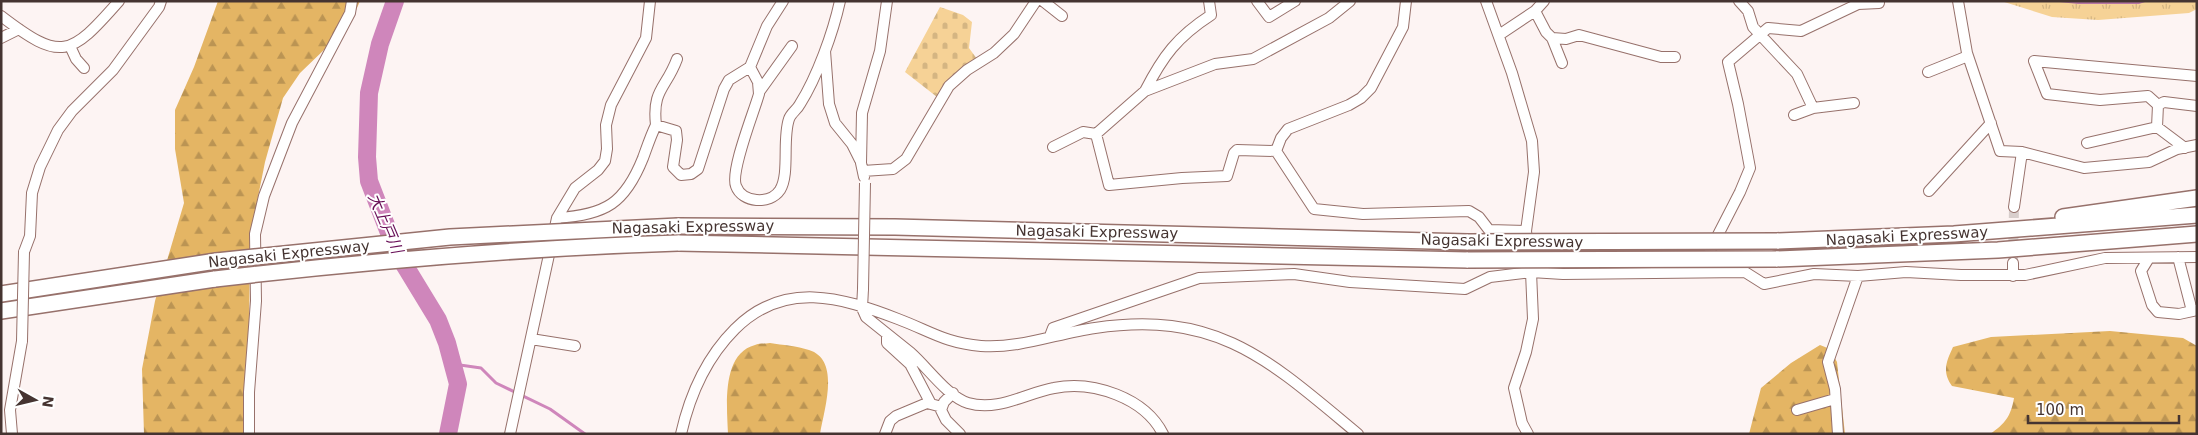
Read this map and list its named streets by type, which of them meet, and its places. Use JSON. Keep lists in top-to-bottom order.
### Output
{
  "streets": {
    "highway": ["Nagasaki Expressway"]
  },
  "water": ["大上戸川"],
  "scale_bar": "100 m",
  "north": "right"
}
